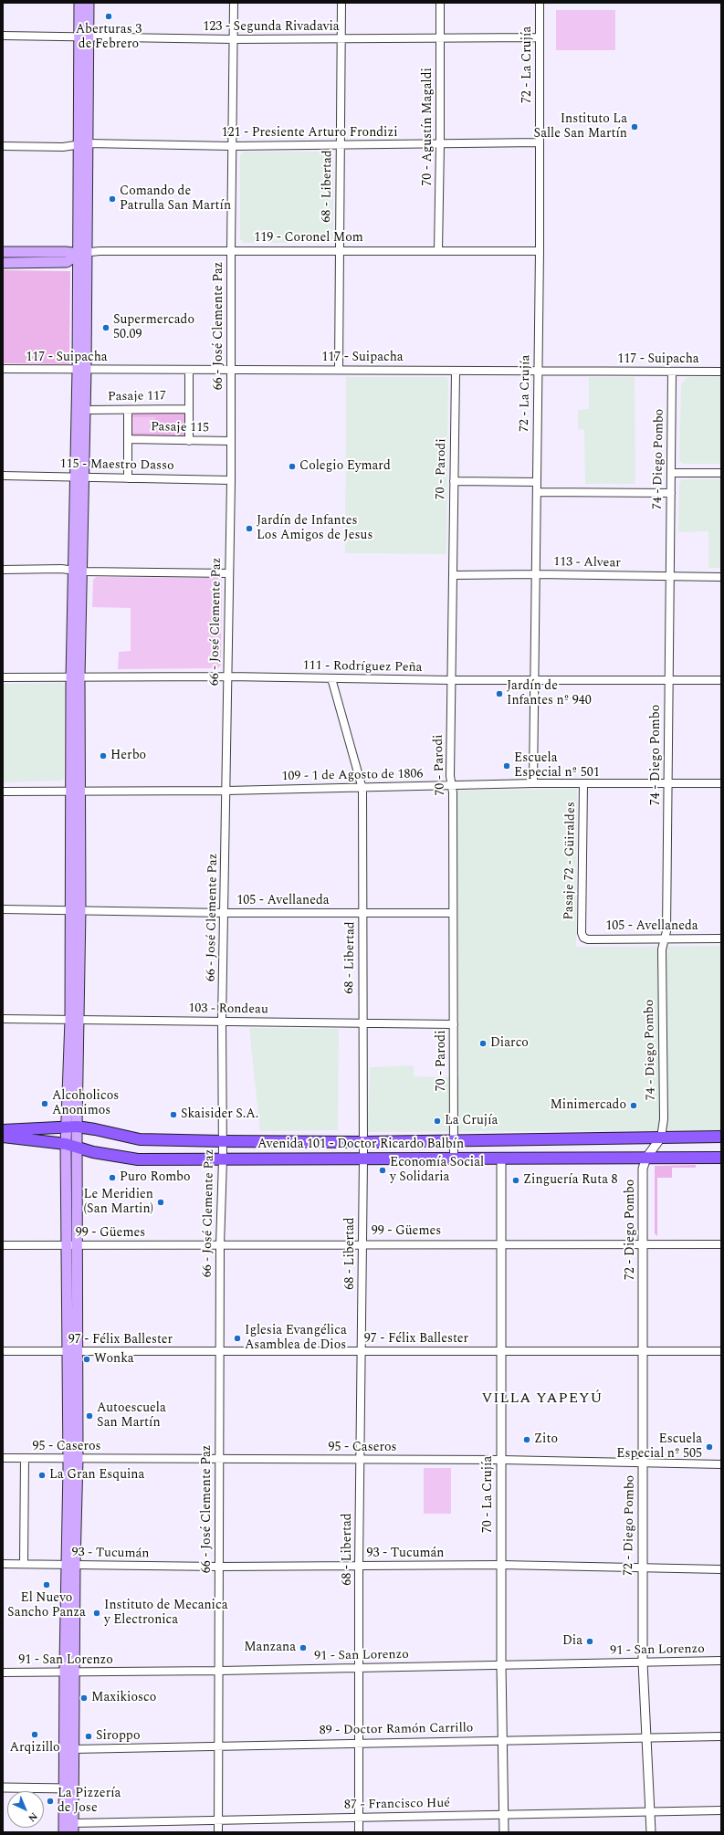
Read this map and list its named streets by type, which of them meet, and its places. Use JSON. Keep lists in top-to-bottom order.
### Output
{
  "streets": {
    "main road": ["119 - Coronel Mom", "Avenida 101 - Doctor Ricardo Balbín"],
    "street": [
      "123 - Segunda Rivadavia",
      "72 - La Crujía",
      "70 - Agustín Magaldi",
      "121 - Presiente Arturo Frondizi",
      "68 - Libertad",
      "66 - José Clemente Paz",
      "117 - Suipacha",
      "Pasaje 117",
      "Pasaje 115",
      "74 - Diego Pombo",
      "115 - Maestro Dasso",
      "70 - Parodi",
      "113 - Alvear",
      "111 - Rodríguez Peña",
      "109 - 1 de Agosto de 1806",
      "Pasaje 72 - Güiraldes",
      "105 - Avellaneda",
      "103 - Rondeau",
      "72 - Diego Pombo",
      "99 - Güemes",
      "97 - Félix Ballester",
      "95 - Caseros",
      "70 - La Crujía",
      "93 - Tucumán",
      "91 - San Lorenzo",
      "89 - Doctor Ramón Carrillo",
      "87 - Francisco Hué"
    ]
  },
  "crossings": [
    ["123 - Segunda Rivadavia", "72 - La Crujía"],
    ["123 - Segunda Rivadavia", "70 - Agustín Magaldi"],
    ["123 - Segunda Rivadavia", "68 - Libertad"],
    ["123 - Segunda Rivadavia", "66 - José Clemente Paz"],
    ["72 - La Crujía", "121 - Presiente Arturo Frondizi"],
    ["72 - La Crujía", "119 - Coronel Mom"],
    ["72 - La Crujía", "117 - Suipacha"],
    ["72 - La Crujía", "113 - Alvear"],
    ["72 - La Crujía", "111 - Rodríguez Peña"],
    ["72 - La Crujía", "109 - 1 de Agosto de 1806"],
    ["70 - Agustín Magaldi", "121 - Presiente Arturo Frondizi"],
    ["70 - Agustín Magaldi", "119 - Coronel Mom"],
    ["121 - Presiente Arturo Frondizi", "68 - Libertad"],
    ["121 - Presiente Arturo Frondizi", "66 - José Clemente Paz"],
    ["68 - Libertad", "119 - Coronel Mom"],
    ["68 - Libertad", "117 - Suipacha"],
    ["68 - Libertad", "111 - Rodríguez Peña"],
    ["68 - Libertad", "109 - 1 de Agosto de 1806"],
    ["68 - Libertad", "105 - Avellaneda"],
    ["68 - Libertad", "103 - Rondeau"],
    ["68 - Libertad", "Avenida 101 - Doctor Ricardo Balbín"],
    ["68 - Libertad", "99 - Güemes"],
    ["68 - Libertad", "97 - Félix Ballester"],
    ["68 - Libertad", "95 - Caseros"],
    ["68 - Libertad", "93 - Tucumán"],
    ["68 - Libertad", "91 - San Lorenzo"],
    ["68 - Libertad", "89 - Doctor Ramón Carrillo"],
    ["68 - Libertad", "87 - Francisco Hué"],
    ["119 - Coronel Mom", "66 - José Clemente Paz"],
    ["66 - José Clemente Paz", "117 - Suipacha"],
    ["66 - José Clemente Paz", "Pasaje 115"],
    ["66 - José Clemente Paz", "115 - Maestro Dasso"],
    ["66 - José Clemente Paz", "111 - Rodríguez Peña"],
    ["66 - José Clemente Paz", "109 - 1 de Agosto de 1806"],
    ["66 - José Clemente Paz", "105 - Avellaneda"],
    ["66 - José Clemente Paz", "103 - Rondeau"],
    ["66 - José Clemente Paz", "Avenida 101 - Doctor Ricardo Balbín"],
    ["66 - José Clemente Paz", "99 - Güemes"],
    ["66 - José Clemente Paz", "97 - Félix Ballester"],
    ["66 - José Clemente Paz", "95 - Caseros"],
    ["66 - José Clemente Paz", "93 - Tucumán"],
    ["66 - José Clemente Paz", "91 - San Lorenzo"],
    ["66 - José Clemente Paz", "89 - Doctor Ramón Carrillo"],
    ["66 - José Clemente Paz", "87 - Francisco Hué"],
    ["117 - Suipacha", "74 - Diego Pombo"],
    ["117 - Suipacha", "70 - Parodi"],
    ["74 - Diego Pombo", "113 - Alvear"],
    ["74 - Diego Pombo", "111 - Rodríguez Peña"],
    ["74 - Diego Pombo", "109 - 1 de Agosto de 1806"],
    ["74 - Diego Pombo", "105 - Avellaneda"],
    ["74 - Diego Pombo", "Avenida 101 - Doctor Ricardo Balbín"],
    ["74 - Diego Pombo", "72 - Diego Pombo"],
    ["70 - Parodi", "113 - Alvear"],
    ["70 - Parodi", "111 - Rodríguez Peña"],
    ["70 - Parodi", "109 - 1 de Agosto de 1806"],
    ["70 - Parodi", "105 - Avellaneda"],
    ["70 - Parodi", "103 - Rondeau"],
    ["70 - Parodi", "Avenida 101 - Doctor Ricardo Balbín"],
    ["109 - 1 de Agosto de 1806", "Pasaje 72 - Güiraldes"],
    ["Pasaje 72 - Güiraldes", "105 - Avellaneda"],
    ["Avenida 101 - Doctor Ricardo Balbín", "72 - Diego Pombo"],
    ["Avenida 101 - Doctor Ricardo Balbín", "70 - La Crujía"],
    ["72 - Diego Pombo", "99 - Güemes"],
    ["72 - Diego Pombo", "97 - Félix Ballester"],
    ["72 - Diego Pombo", "95 - Caseros"],
    ["72 - Diego Pombo", "93 - Tucumán"],
    ["72 - Diego Pombo", "91 - San Lorenzo"],
    ["72 - Diego Pombo", "89 - Doctor Ramón Carrillo"],
    ["72 - Diego Pombo", "87 - Francisco Hué"],
    ["99 - Güemes", "70 - La Crujía"],
    ["97 - Félix Ballester", "70 - La Crujía"],
    ["95 - Caseros", "70 - La Crujía"],
    ["70 - La Crujía", "93 - Tucumán"],
    ["70 - La Crujía", "91 - San Lorenzo"],
    ["70 - La Crujía", "89 - Doctor Ramón Carrillo"],
    ["70 - La Crujía", "87 - Francisco Hué"]
  ],
  "districts": ["VILLA YAPEYÚ"],
  "places": [
    "Aberturas 3 de Febrero",
    "Instituto La Salle San Martín",
    "Comando de Patrulla San Martín",
    "Supermercado 50.09",
    "Colegio Eymard",
    "Jardín de Infantes Los Amigos de Jesus",
    "Jardín de Infantes nº 940",
    "Herbo",
    "Escuela Especial nº 501",
    "Diarco",
    "Alcoholicos Anonimos",
    "Minimercado",
    "Skaisider S.A.",
    "La Crujía",
    "Economía Social y Solidaria",
    "Puro Rombo",
    "Zinguería Ruta 8",
    "Le Meridien (San Martin)",
    "Iglesia Evangélica Asamblea de Dios",
    "Wonka",
    "Autoescuela San Martín",
    "Zito",
    "Escuela Especial nº 505",
    "La Gran Esquina",
    "El Nuevo Sancho Panza",
    "Instituto de Mecanica y Electronica",
    "Dia",
    "Manzana",
    "Maxikiosco",
    "Arqizillo",
    "Siroppo",
    "La Pizzería de Jose"
  ],
  "north": "bottom right"
}
